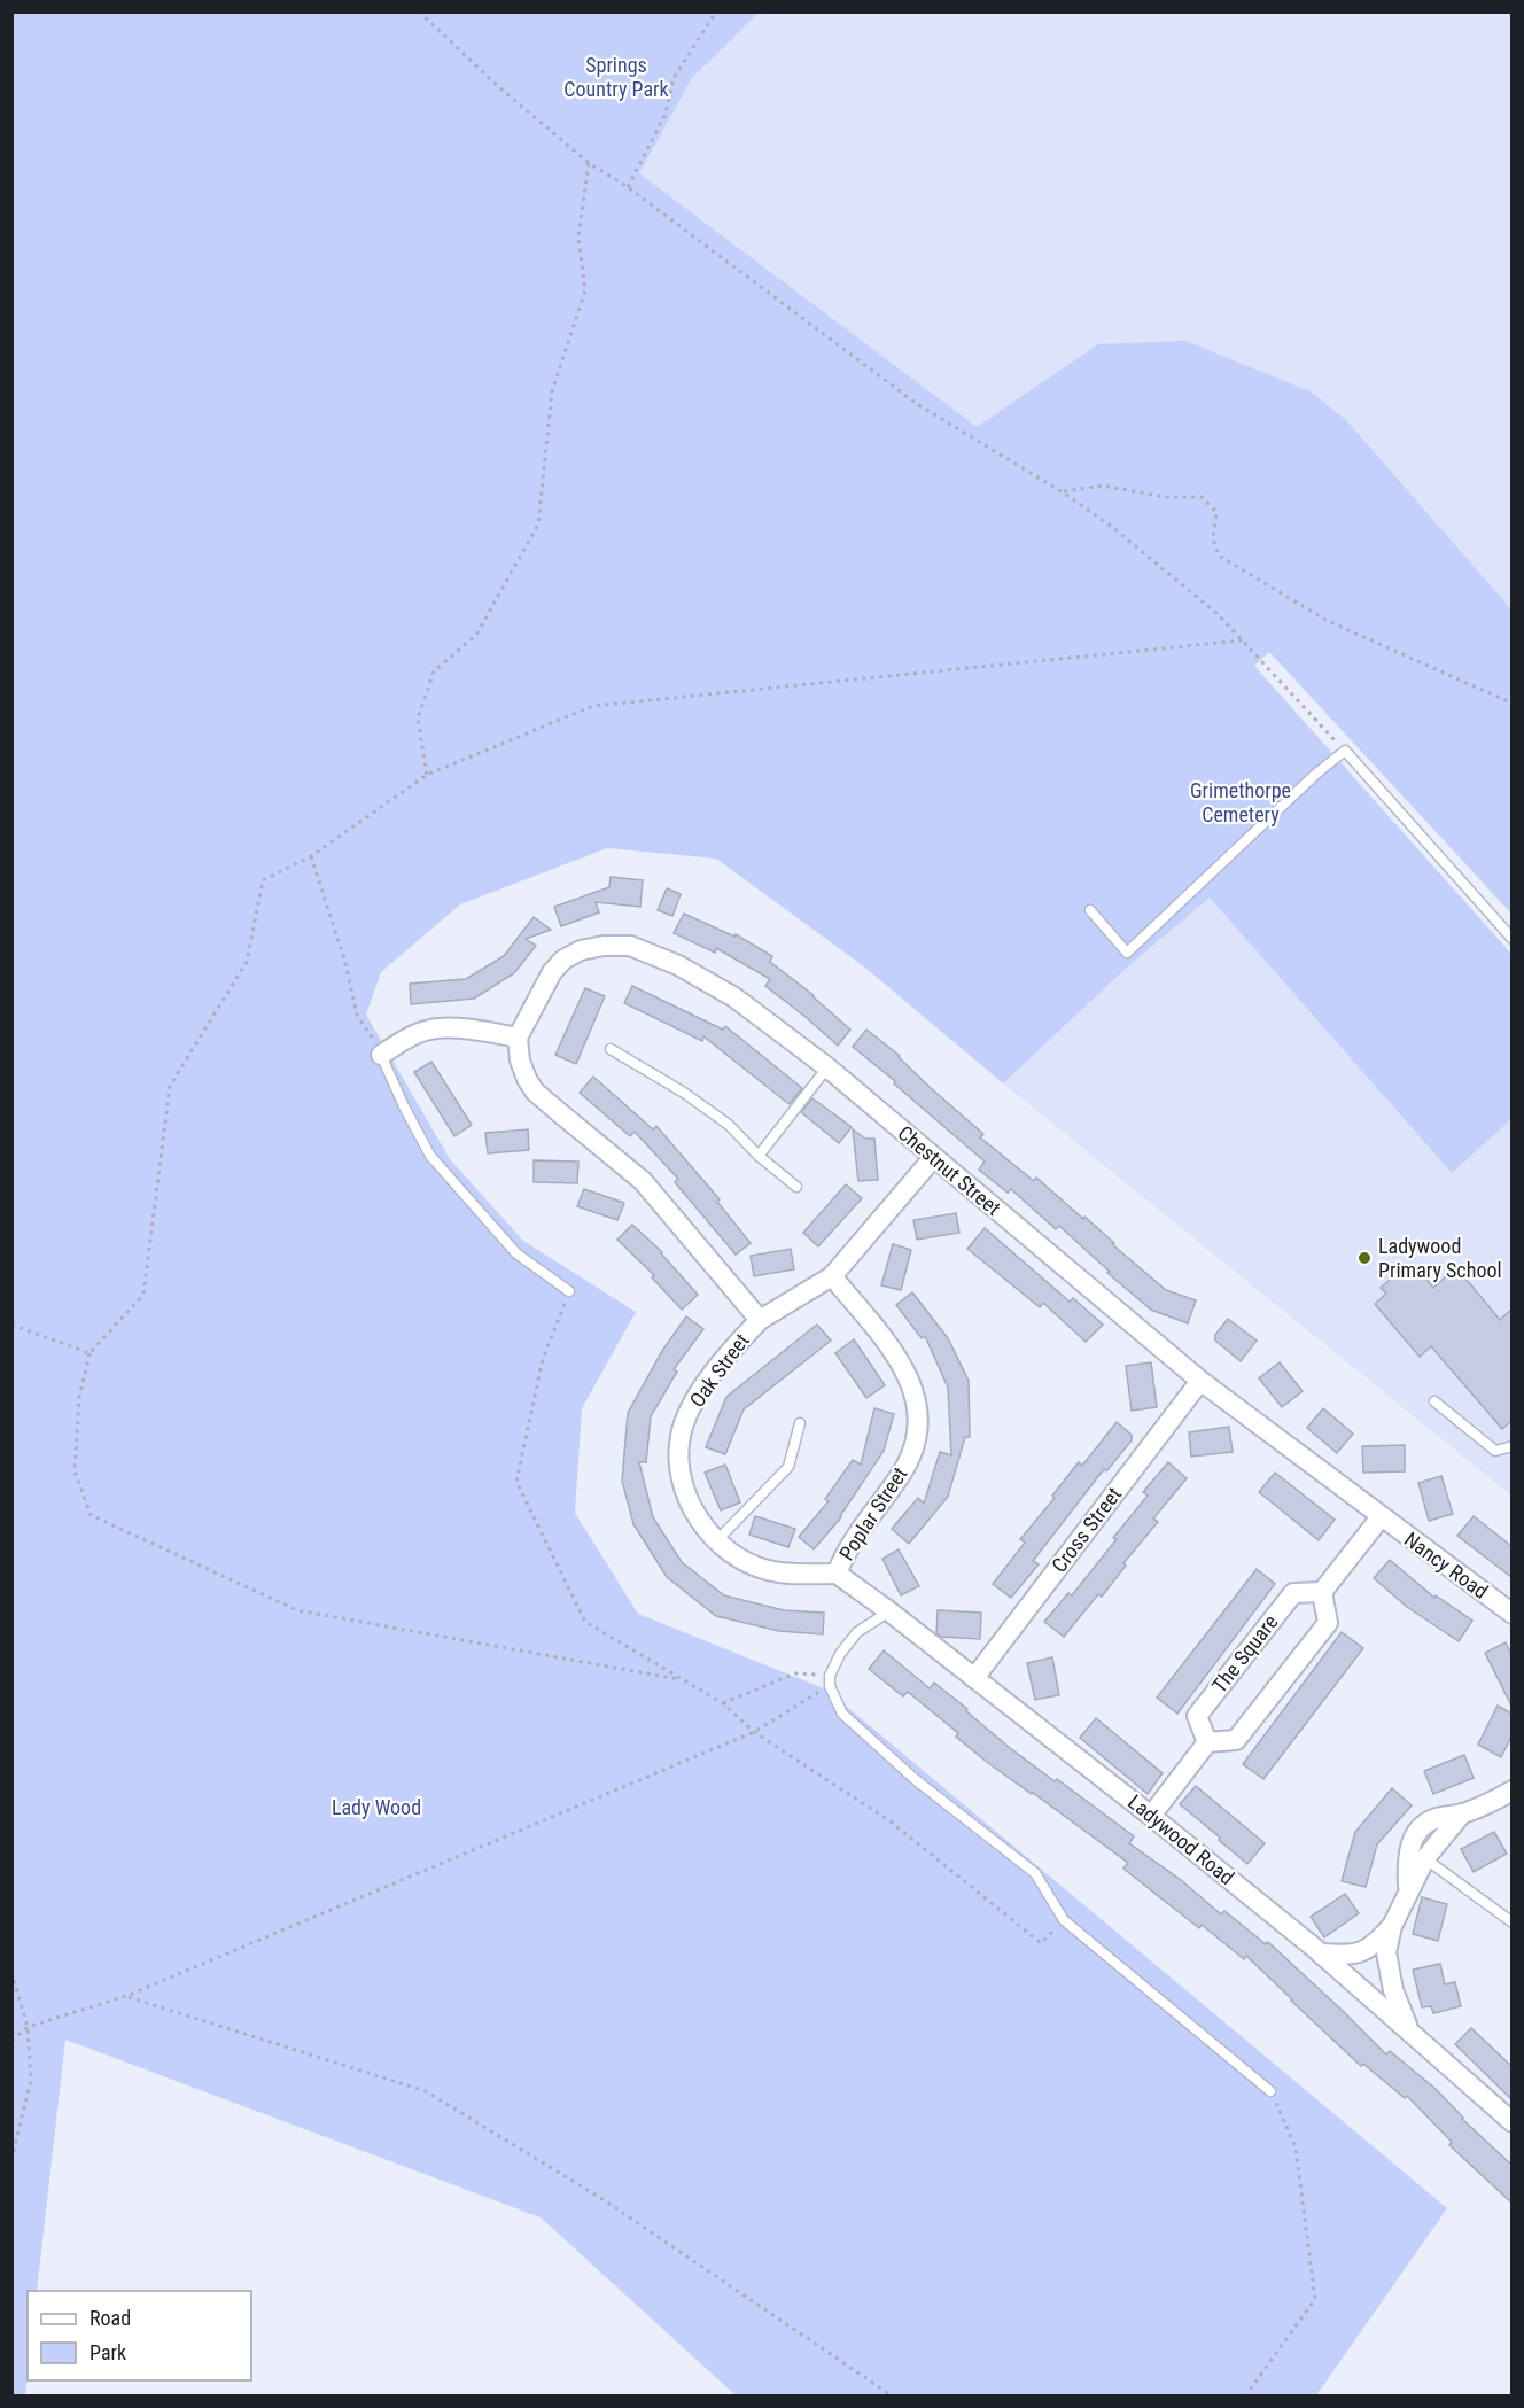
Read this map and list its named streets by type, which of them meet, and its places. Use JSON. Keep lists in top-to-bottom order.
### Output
{
  "streets": {
    "street": [
      "Chestnut Street",
      "Oak Street",
      "Poplar Street",
      "Cross Street",
      "Nancy Road",
      "The Square",
      "Ladywood Road"
    ]
  },
  "crossings": [
    ["Chestnut Street", "Oak Street"],
    ["Chestnut Street", "Cross Street"],
    ["Chestnut Street", "Nancy Road"],
    ["Oak Street", "Poplar Street"],
    ["Oak Street", "Ladywood Road"],
    ["Poplar Street", "Ladywood Road"],
    ["Cross Street", "Ladywood Road"]
  ],
  "parks": ["Springs Country Park", "Grimethorpe Cemetery", "Lady Wood"],
  "places": ["Ladywood Primary School"],
  "legend": ["Road", "Park"]
}
